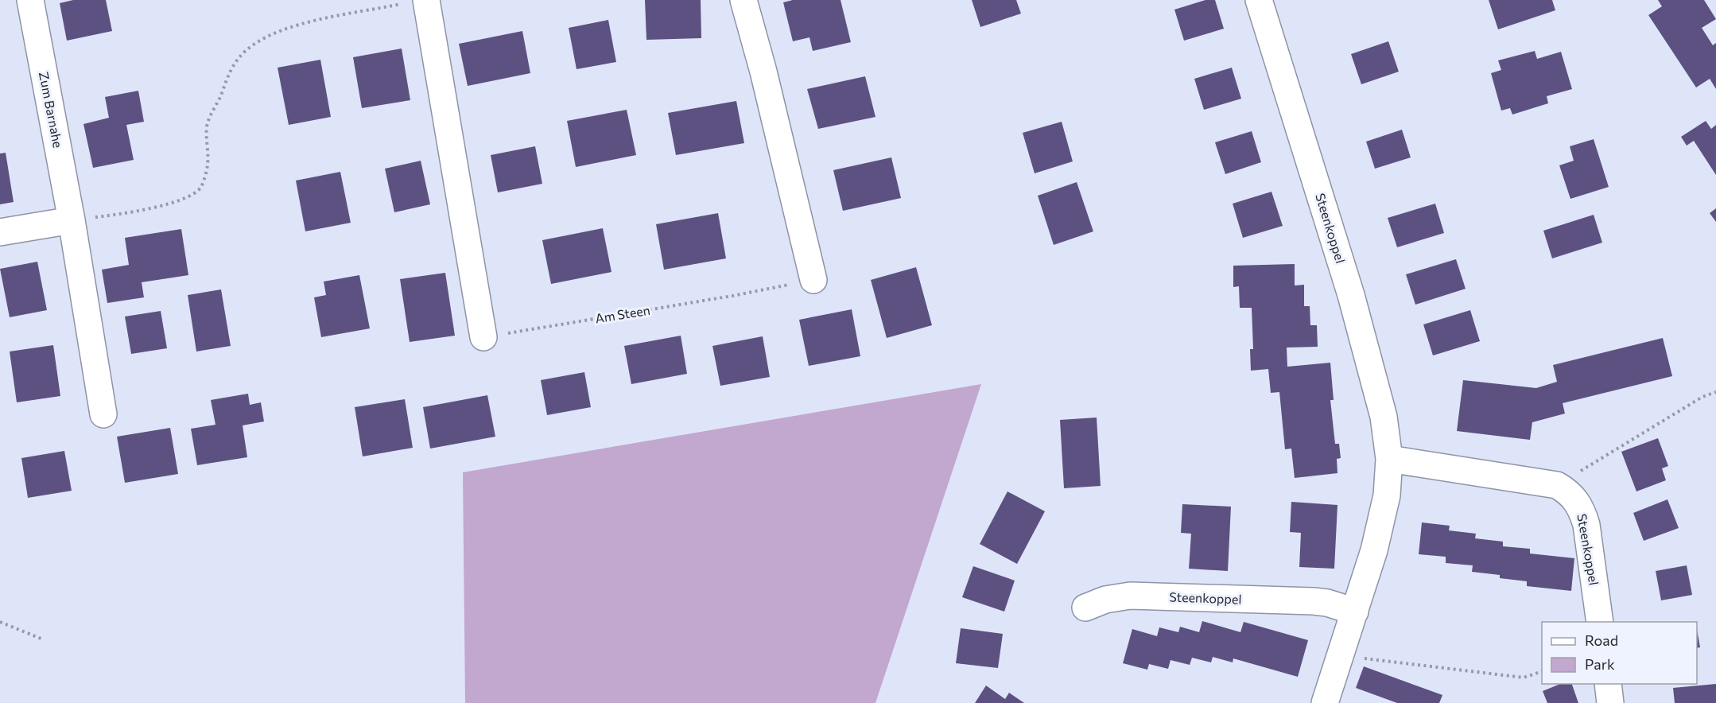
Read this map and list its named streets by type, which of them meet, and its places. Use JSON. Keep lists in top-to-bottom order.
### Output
{
  "streets": {
    "street": ["Zum Barnahe", "Steenkoppel"],
    "path": ["Am Steen"]
  },
  "legend": ["Road", "Park"]
}
